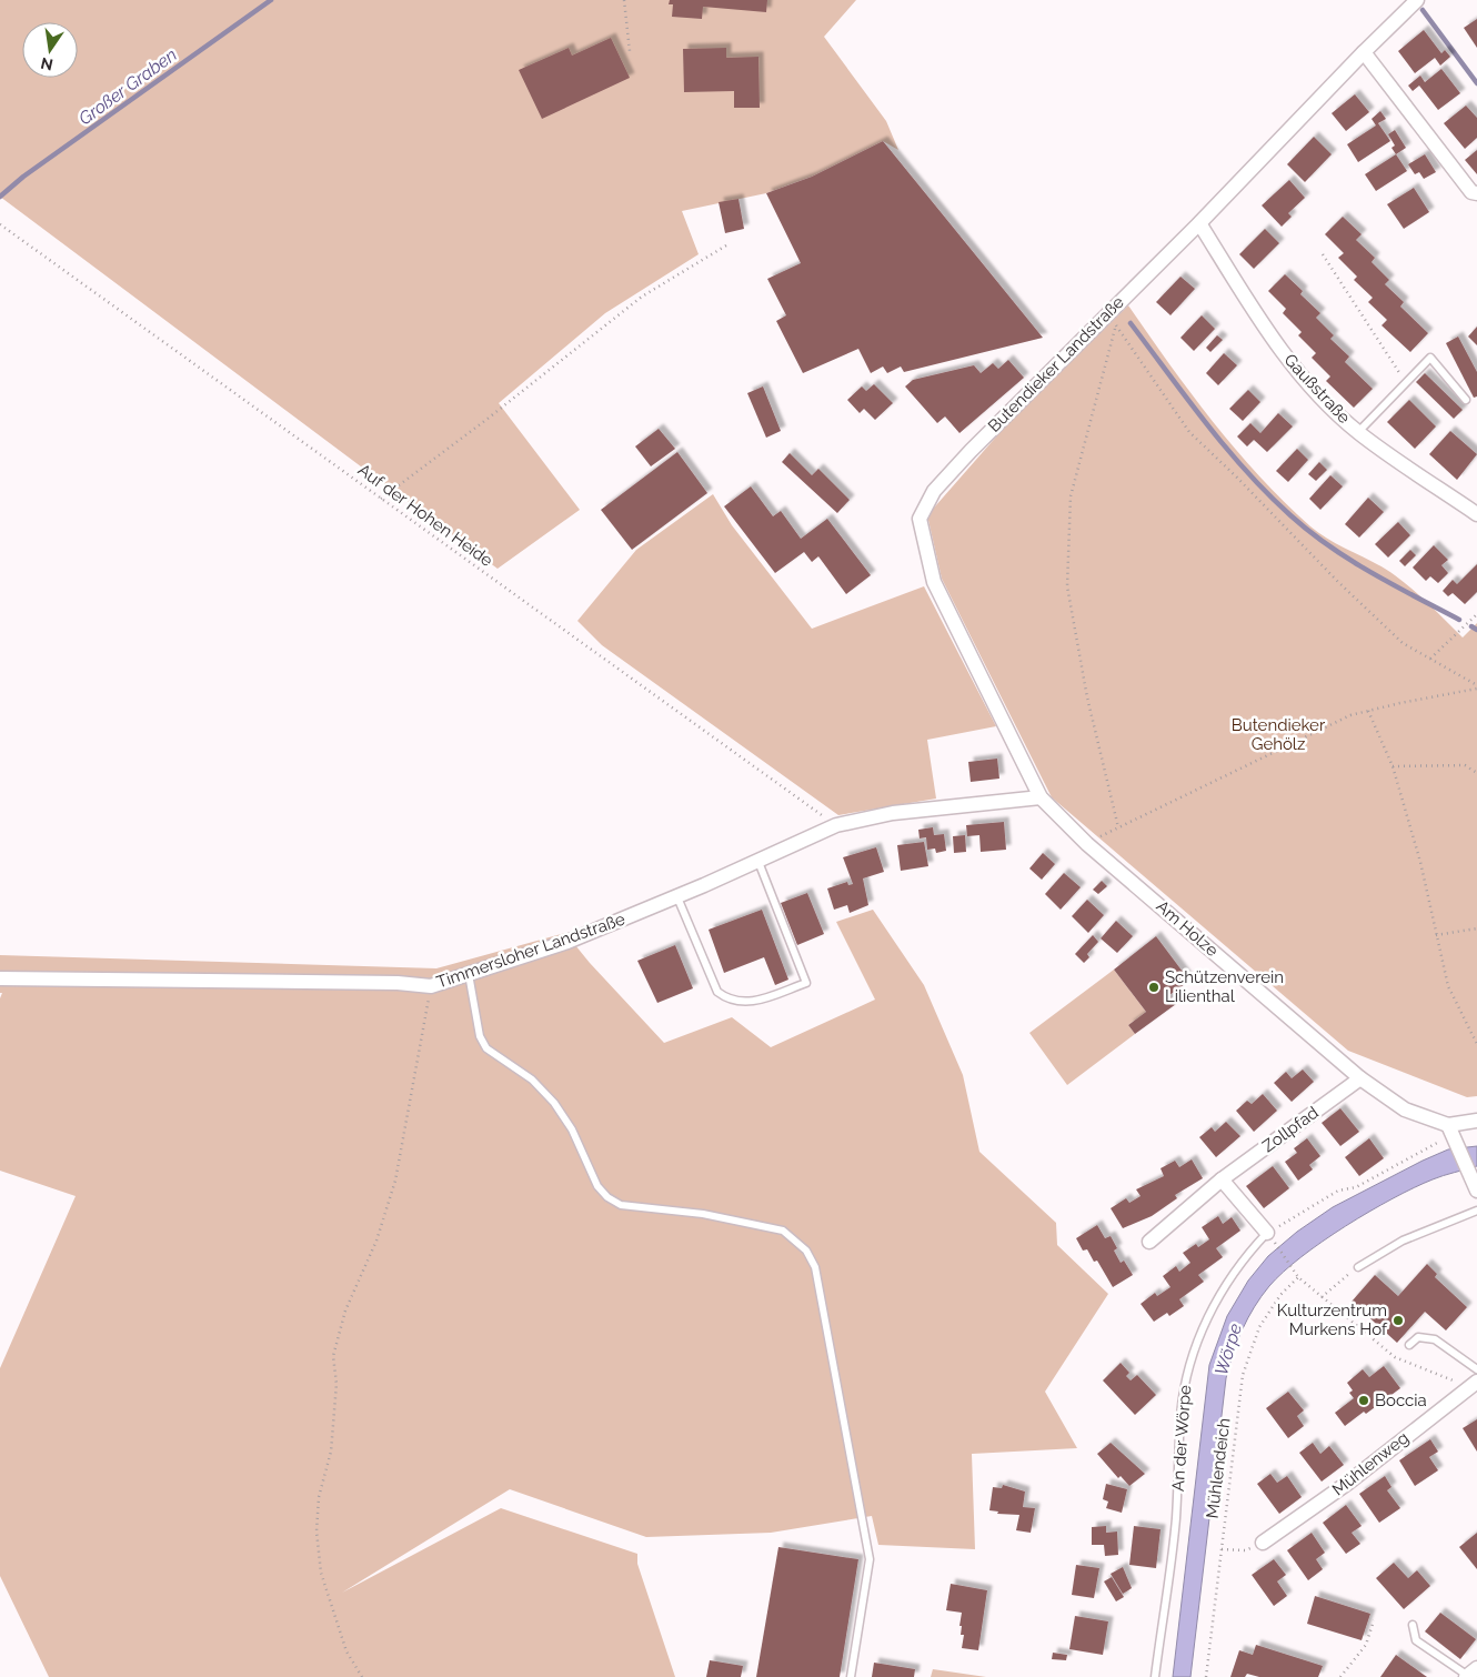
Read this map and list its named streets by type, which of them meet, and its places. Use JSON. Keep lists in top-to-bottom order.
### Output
{
  "streets": {
    "street": [
      "Butendieker Landstraße",
      "Gaußstraße",
      "Am Holze",
      "Timmersloher Landstraße",
      "Zollpfad",
      "Mühlenweg"
    ],
    "lane": ["An der Wörpe"],
    "path": ["Auf der Hohen Heide", "Mühlendeich"]
  },
  "crossings": [
    ["Butendieker Landstraße", "Gaußstraße"],
    ["Butendieker Landstraße", "Am Holze"],
    ["Butendieker Landstraße", "Timmersloher Landstraße"],
    ["Auf der Hohen Heide", "Timmersloher Landstraße"],
    ["Am Holze", "Timmersloher Landstraße"],
    ["Am Holze", "Zollpfad"]
  ],
  "water": ["Großer Graben", "Wörpe"],
  "parks": ["Butendieker Gehölz"],
  "places": ["Schützenverein Lilienthal", "Kulturzentrum Murkens Hof", "Boccia"],
  "north": "bottom"
}
